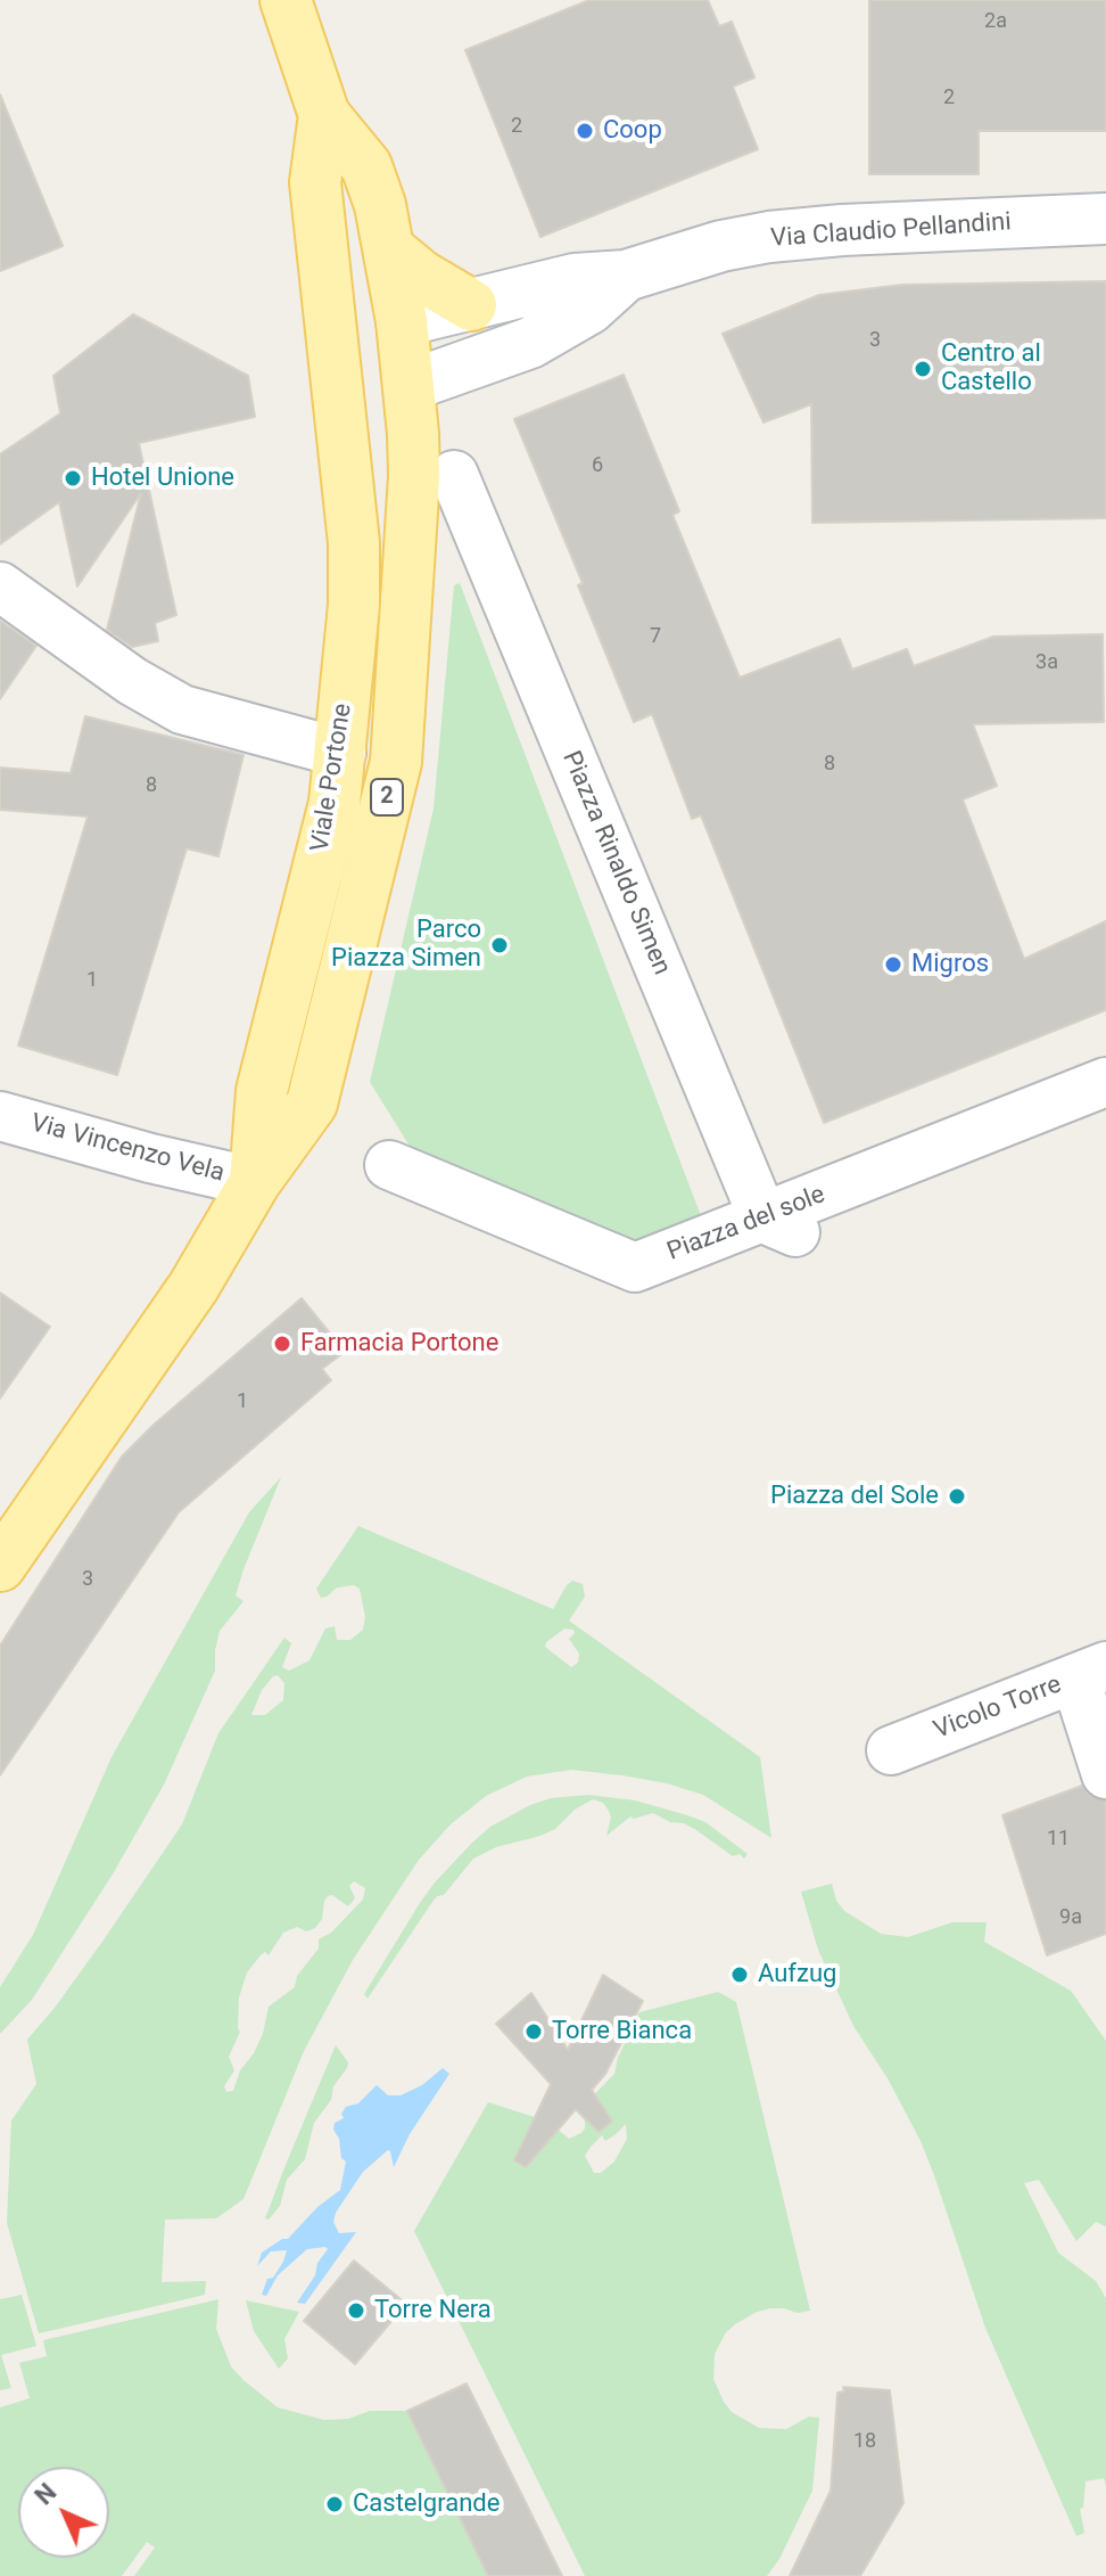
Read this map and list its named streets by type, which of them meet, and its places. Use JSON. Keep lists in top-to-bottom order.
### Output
{
  "streets": {
    "main road": ["Viale Portone", "2"],
    "street": [
      "Via Claudio Pellandini",
      "Piazza Rinaldo Simen",
      "Via Vincenzo Vela",
      "Piazza del sole",
      "Vicolo Torre"
    ]
  },
  "crossings": [
    ["Via Claudio Pellandini", "Viale Portone"],
    ["Via Claudio Pellandini", "2"],
    ["Viale Portone", "2"],
    ["Viale Portone", "Via Vincenzo Vela"],
    ["Piazza Rinaldo Simen", "Piazza del sole"]
  ],
  "places": [
    "Coop",
    "Centro al Castello",
    "Hotel Unione",
    "Parco Piazza Simen",
    "Migros",
    "Farmacia Portone",
    "Piazza del Sole",
    "Aufzug",
    "Torre Bianca",
    "Torre Nera",
    "Castelgrande"
  ],
  "house_numbers": [
    "2a",
    "2",
    "2",
    "3",
    "6",
    "7",
    "3a",
    "8",
    "8",
    "1",
    "1",
    "3",
    "11",
    "9a",
    "18"
  ],
  "north": "top left"
}
